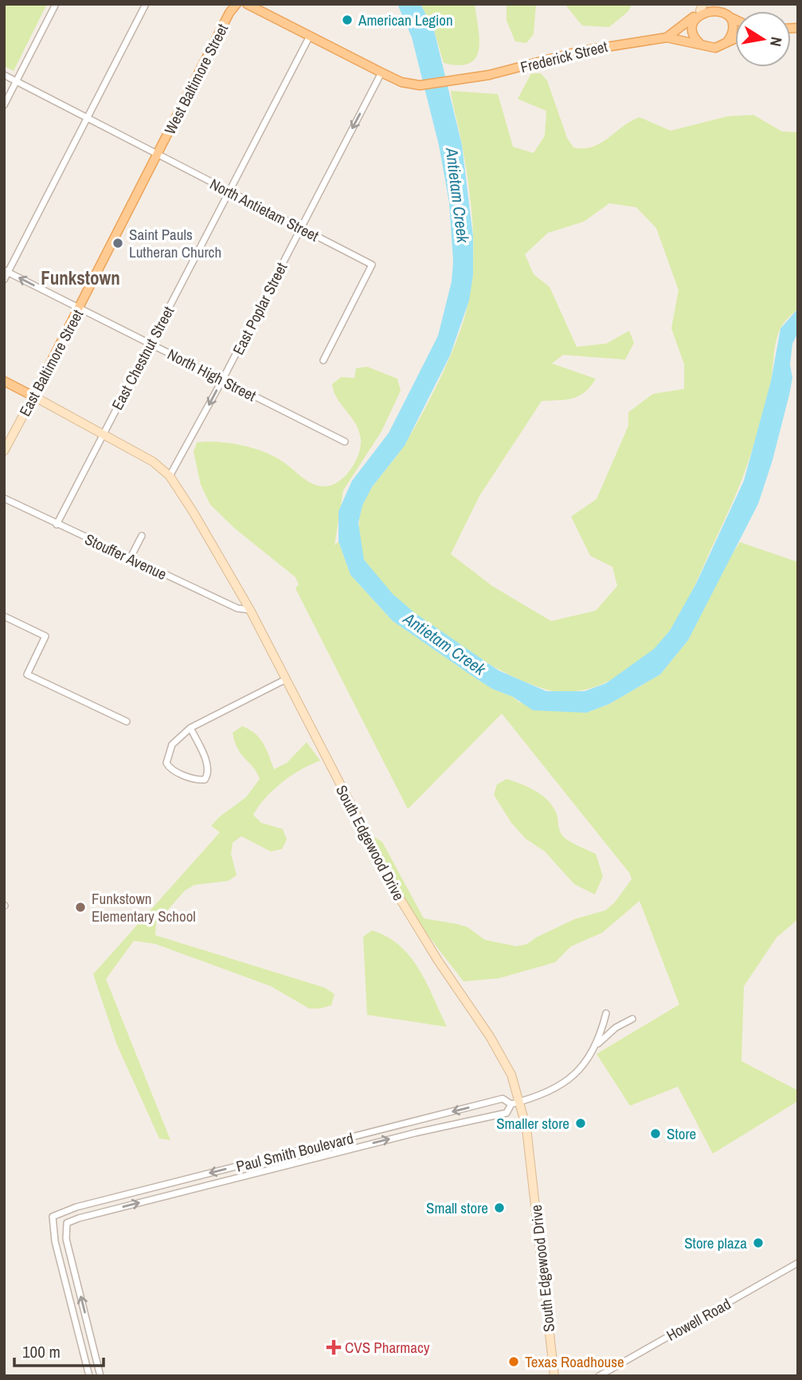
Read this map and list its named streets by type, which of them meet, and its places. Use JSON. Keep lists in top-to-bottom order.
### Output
{
  "streets": {
    "main road": [
      "Frederick Street",
      "West Baltimore Street",
      "East Baltimore Street",
      "South Edgewood Drive"
    ],
    "street": [
      "North Antietam Street",
      "East Poplar Street",
      "East Chestnut Street",
      "North High Street",
      "Stouffer Avenue",
      "Paul Smith Boulevard",
      "Howell Road"
    ]
  },
  "crossings": [
    ["Frederick Street", "East Poplar Street"],
    ["West Baltimore Street", "North Antietam Street"],
    ["West Baltimore Street", "East Baltimore Street"],
    ["North Antietam Street", "East Poplar Street"],
    ["North Antietam Street", "East Chestnut Street"],
    ["North Antietam Street", "East Baltimore Street"],
    ["East Poplar Street", "North High Street"],
    ["East Poplar Street", "South Edgewood Drive"],
    ["East Chestnut Street", "North High Street"],
    ["East Chestnut Street", "Stouffer Avenue"],
    ["East Chestnut Street", "South Edgewood Drive"],
    ["East Baltimore Street", "North High Street"],
    ["East Baltimore Street", "South Edgewood Drive"],
    ["Stouffer Avenue", "South Edgewood Drive"],
    ["South Edgewood Drive", "Paul Smith Boulevard"]
  ],
  "one_way": ["East Poplar Street"],
  "districts": ["Funkstown"],
  "water": ["Antietam Creek"],
  "places": {
    "other": [
      "American Legion",
      "Saint Pauls Lutheran Church",
      "Funkstown Elementary School",
      "Smaller store",
      "Store",
      "Small store",
      "Store plaza",
      "Texas Roadhouse"
    ],
    "health": ["CVS Pharmacy"]
  },
  "scale_bar": "100 m",
  "north": "right"
}
